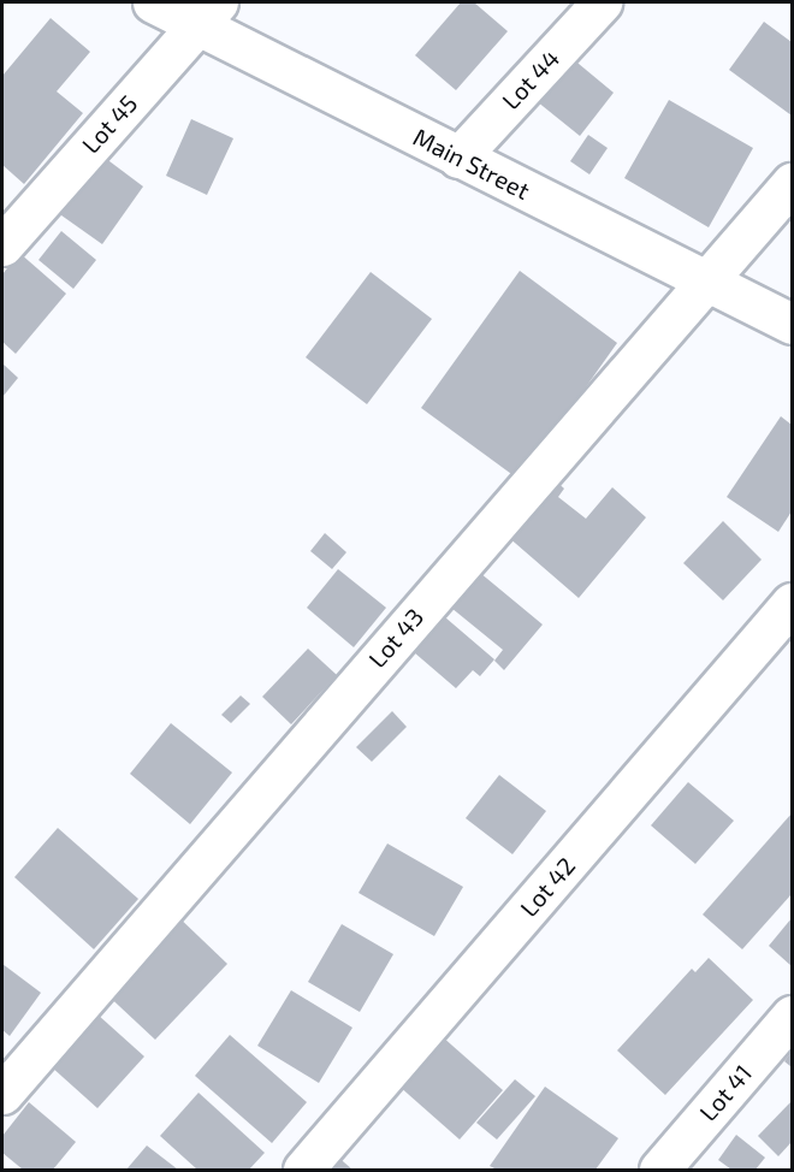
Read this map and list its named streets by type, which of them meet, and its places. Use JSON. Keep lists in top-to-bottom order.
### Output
{
  "streets": {
    "street": [
      "Lot 44",
      "Lot 45",
      "Main Street",
      "Lot 43",
      "Lot 42",
      "Lot 41"
    ]
  },
  "crossings": [
    ["Lot 44", "Main Street"],
    ["Lot 45", "Main Street"],
    ["Main Street", "Lot 43"]
  ]
}
